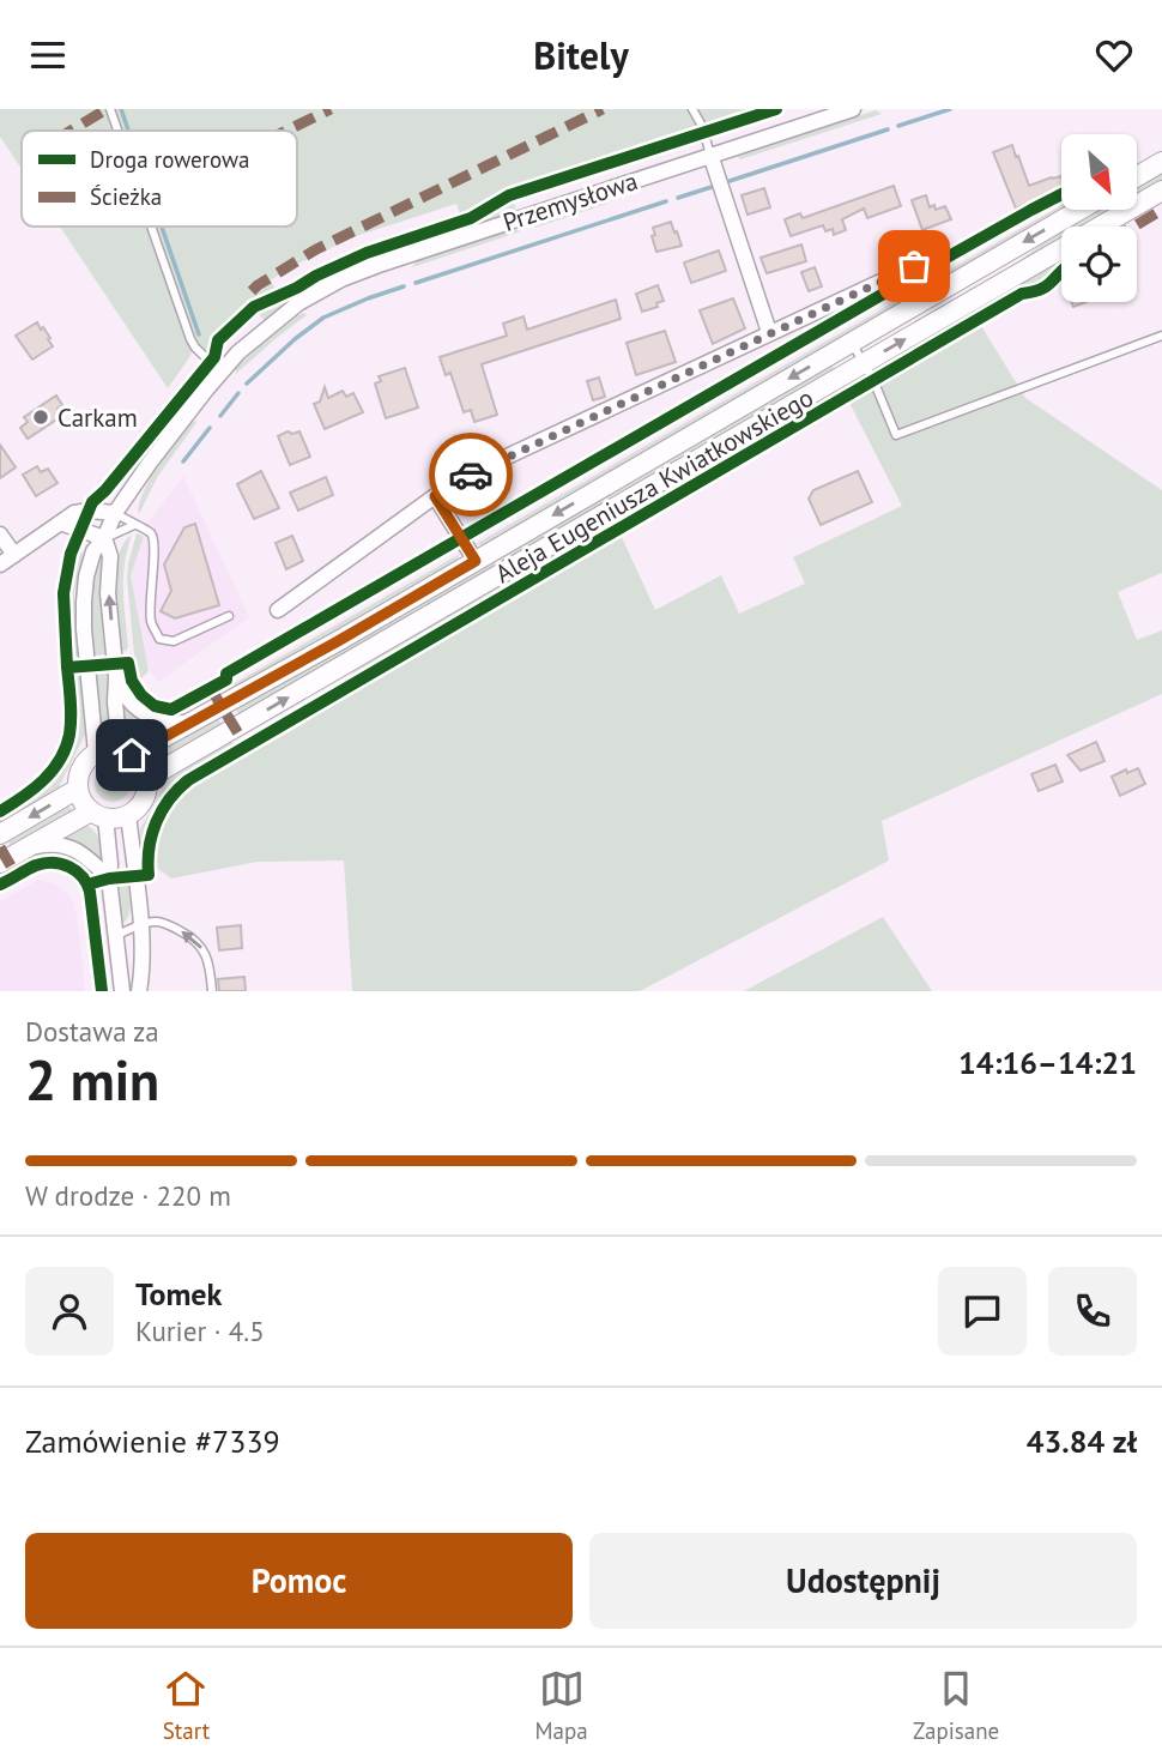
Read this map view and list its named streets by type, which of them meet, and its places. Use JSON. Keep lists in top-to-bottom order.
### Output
{
  "streets": {
    "street": ["Przemysłowa", "Aleja Eugeniusza Kwiatkowskiego"]
  },
  "crossings": [
    ["Przemysłowa", "Aleja Eugeniusza Kwiatkowskiego"]
  ],
  "places": ["Carkam"],
  "legend": ["Droga rowerowa", "Ścieżka"],
  "north": "bottom right",
  "page": {
    "header": "Bitely",
    "heading": ["2 min", "Dostawa za", "14:16–14:21"],
    "panel": [
      "Tomek",
      "Kurier · 4.5",
      "Zamówienie #7339",
      "43.84 zł"
    ],
    "bar": "W drodze · 220 m",
    "buttons": ["Pomoc", "Udostępnij"],
    "tabs": ["Start", "Mapa", "Zapisane"]
  }
}
